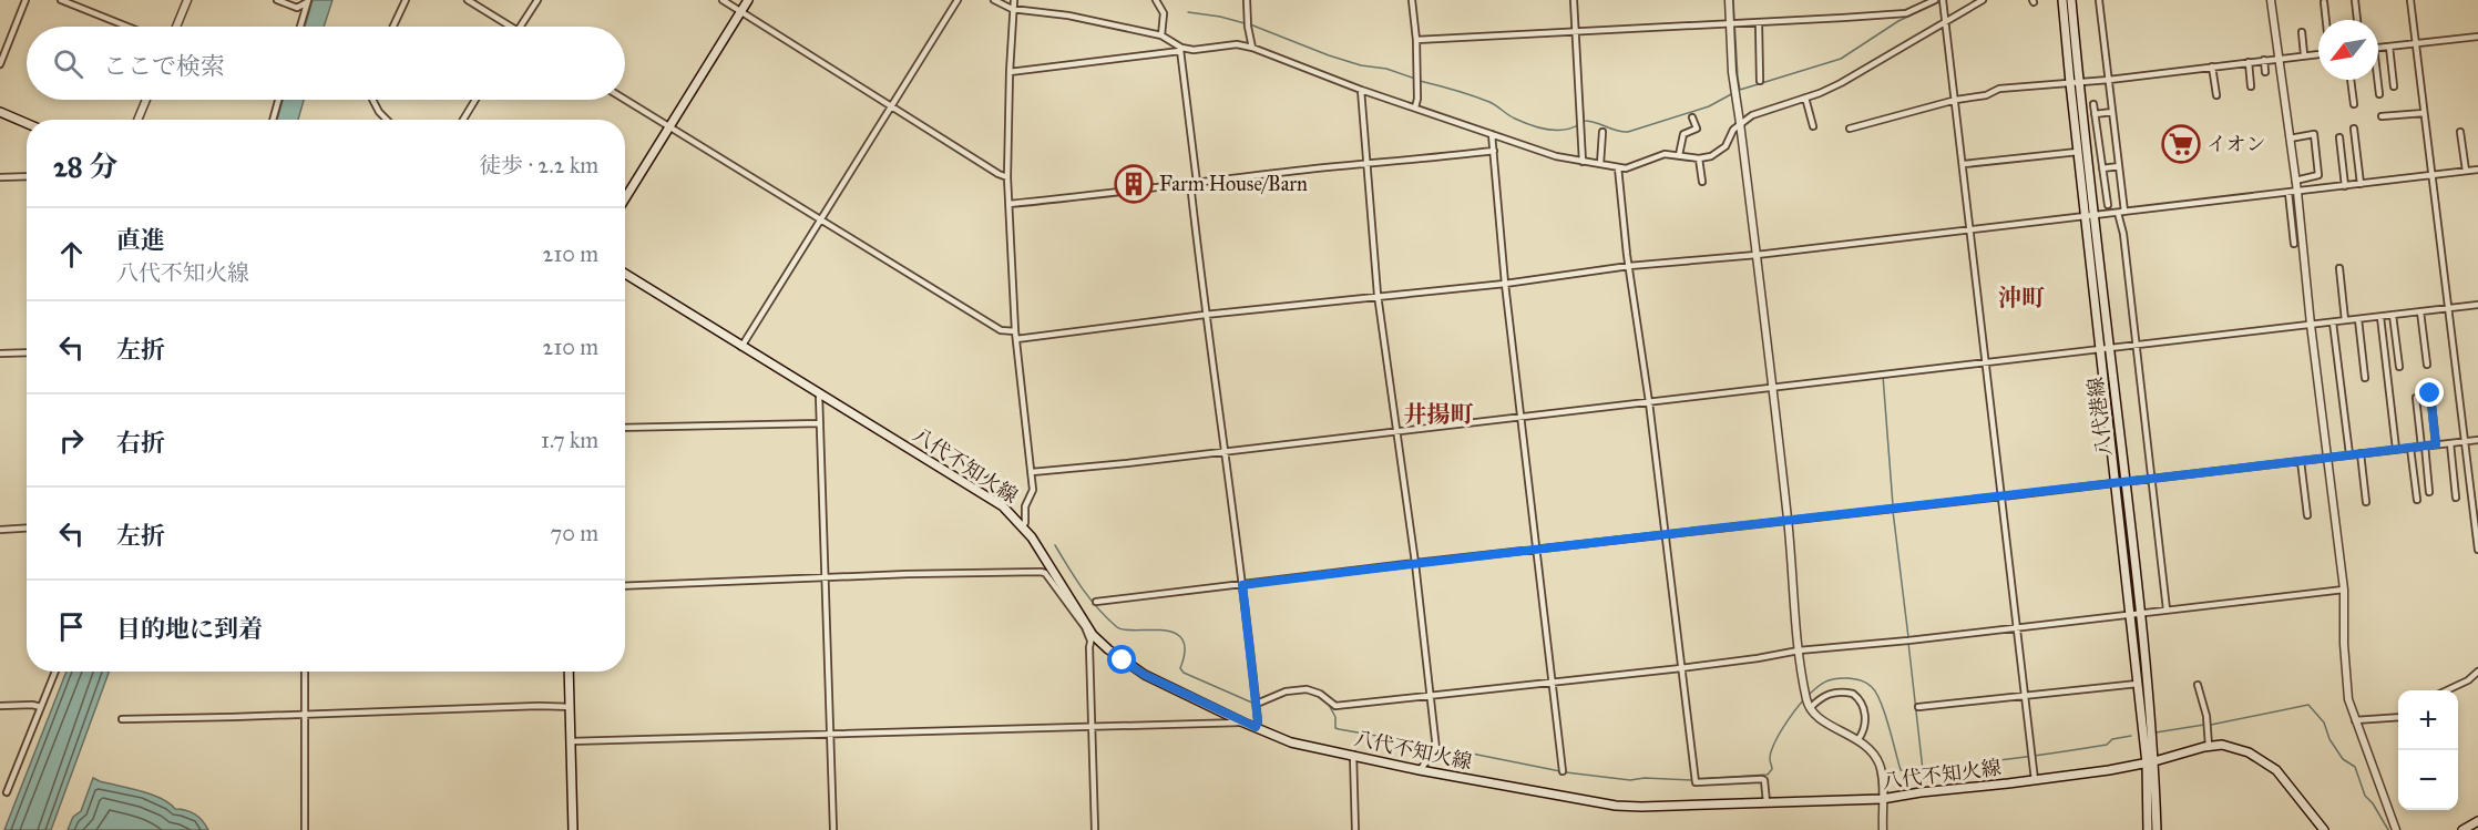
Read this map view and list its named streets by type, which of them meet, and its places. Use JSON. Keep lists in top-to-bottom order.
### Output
{
  "streets": {
    "main road": ["八代港線", "八代不知火線"]
  },
  "crossings": [
    ["八代港線", "八代不知火線"]
  ],
  "districts": ["沖町", "井揚町"],
  "places": {
    "supermarket": ["イオン"],
    "building": ["Farm House/Barn"]
  },
  "north": "bottom left",
  "page": {
    "search": "ここで検索",
    "heading": ["28 分", "徒歩 · 2.2 km"],
    "list": [
      ["直進", "八代不知火線", "210 m"],
      ["左折", "210 m"],
      ["右折", "1.7 km"],
      ["左折", "70 m"],
      "目的地に到着"
    ],
    "map_buttons": ["+", "−"]
  }
}
